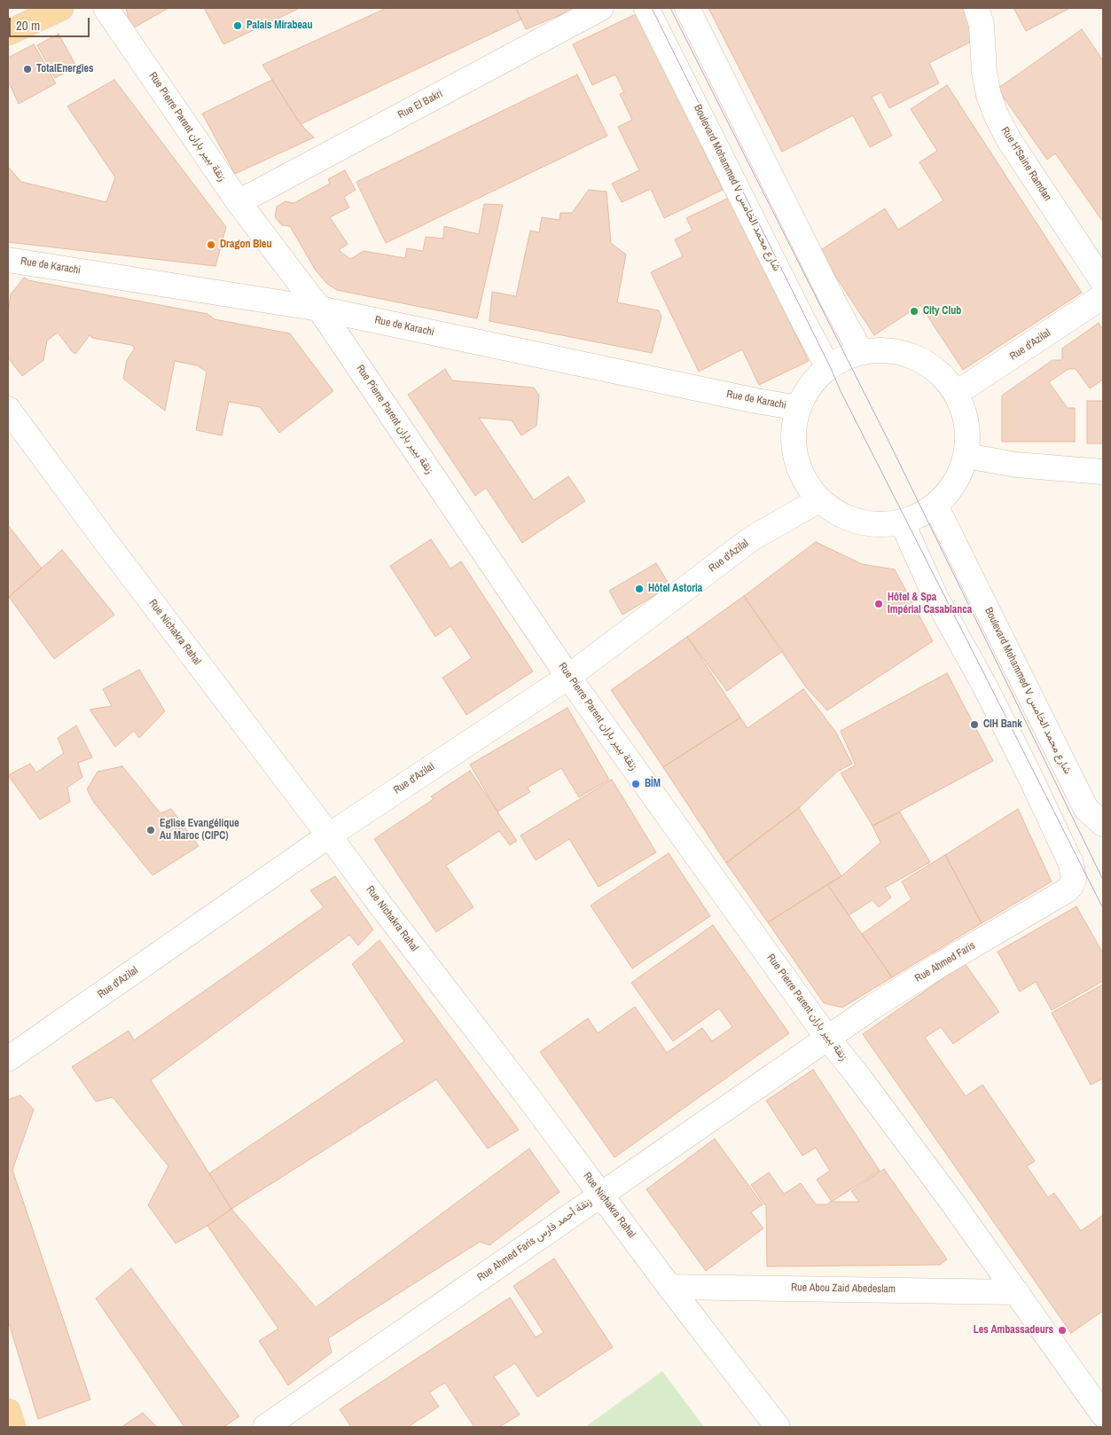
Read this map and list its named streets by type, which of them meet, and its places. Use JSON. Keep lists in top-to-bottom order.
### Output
{
  "streets": {
    "street": [
      "Rue El Bakri",
      "Rue Pierre Parent زنقة بيير باران",
      "Rue H'Saine Ramdan",
      "Boulevard Mohammed V شارع محمد الخامس",
      "Rue de Karachi",
      "Rue d'Azilal",
      "Rue Nichakra Rahal",
      "Rue Ahmed Faris",
      "Rue Ahmed Faris زنقة أحمد فارس",
      "Rue Abou Zaid Abedeslam"
    ]
  },
  "crossings": [
    ["Rue El Bakri", "Rue Pierre Parent زنقة بيير باران"],
    ["Rue Pierre Parent زنقة بيير باران", "Rue de Karachi"],
    ["Rue Pierre Parent زنقة بيير باران", "Rue d'Azilal"],
    ["Rue Pierre Parent زنقة بيير باران", "Rue Ahmed Faris"],
    ["Rue Pierre Parent زنقة بيير باران", "Rue Ahmed Faris زنقة أحمد فارس"],
    ["Rue Pierre Parent زنقة بيير باران", "Rue Abou Zaid Abedeslam"],
    ["Rue d'Azilal", "Rue Nichakra Rahal"],
    ["Rue Nichakra Rahal", "Rue Ahmed Faris زنقة أحمد فارس"],
    ["Rue Nichakra Rahal", "Rue Abou Zaid Abedeslam"],
    ["Rue Ahmed Faris", "Rue Ahmed Faris زنقة أحمد فارس"]
  ],
  "places": [
    "Palais Mirabeau",
    "TotalEnergies",
    "Dragon Bleu",
    "City Club",
    "Hôtel Astoria",
    "Hôtel & Spa Impérial Casablanca",
    "CIH Bank",
    "BİM",
    "Eglise Evangélique Au Maroc (CIPC)",
    "Les Ambassadeurs"
  ],
  "scale_bar": "20 m"
}
